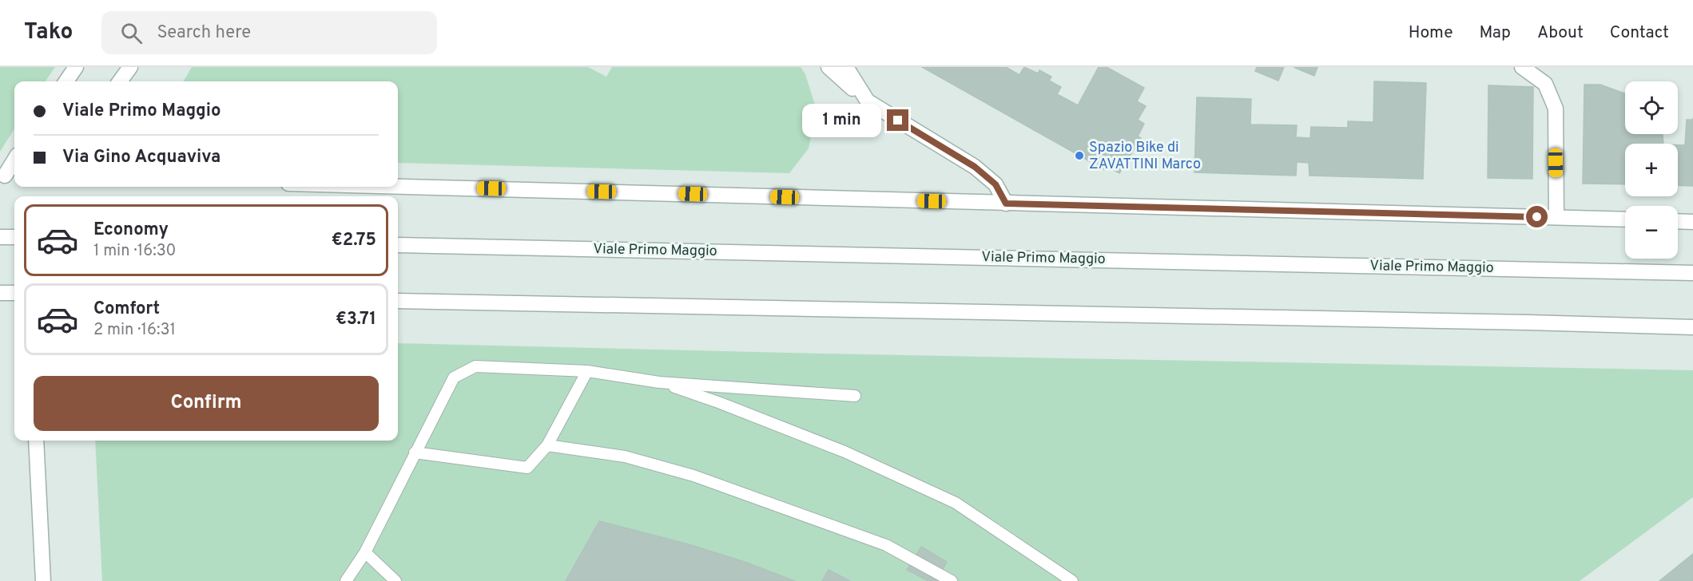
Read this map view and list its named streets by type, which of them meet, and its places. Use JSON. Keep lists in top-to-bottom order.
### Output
{
  "streets": {
    "street": ["Viale Primo Maggio"]
  },
  "places": ["Spazio Bike di ZAVATTINI Marco"],
  "page": {
    "header": "Tako",
    "search": "Search here",
    "nav": [
      "Home",
      "Map",
      "About",
      "Contact"
    ],
    "map_buttons": ["+", "−"],
    "banner": ["Viale Primo Maggio", "Via Gino Acquaviva"],
    "bubble": "1 min",
    "list": [
      {
        "name": "Economy",
        "note": "1 min · 16:30",
        "value": "€2.75"
      },
      {
        "name": "Comfort",
        "note": "2 min · 16:31",
        "value": "€3.71"
      }
    ],
    "buttons": "Confirm"
  }
}
